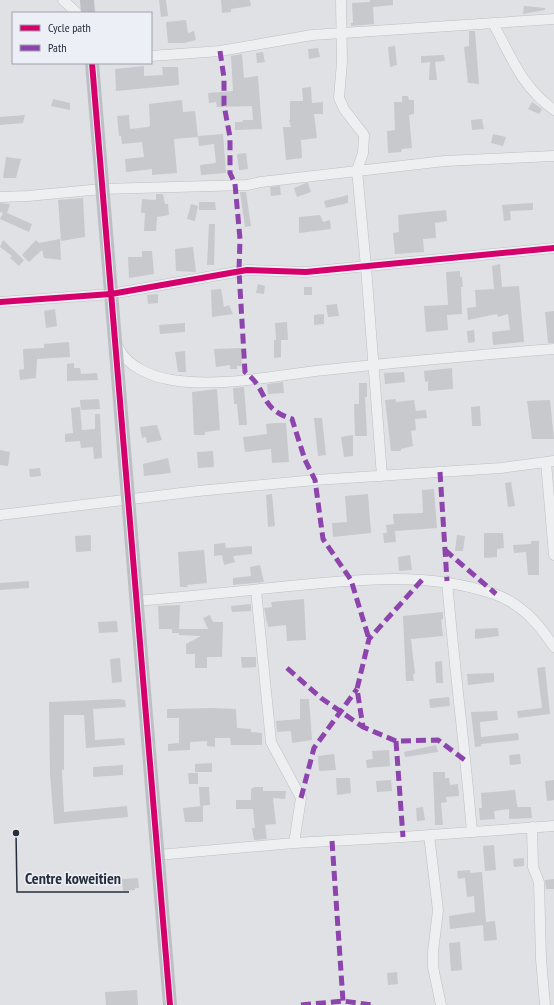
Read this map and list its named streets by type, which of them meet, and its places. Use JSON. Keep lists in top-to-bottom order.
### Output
{
  "places": ["Centre koweitien"],
  "legend": ["Cycle path", "Path"]
}
